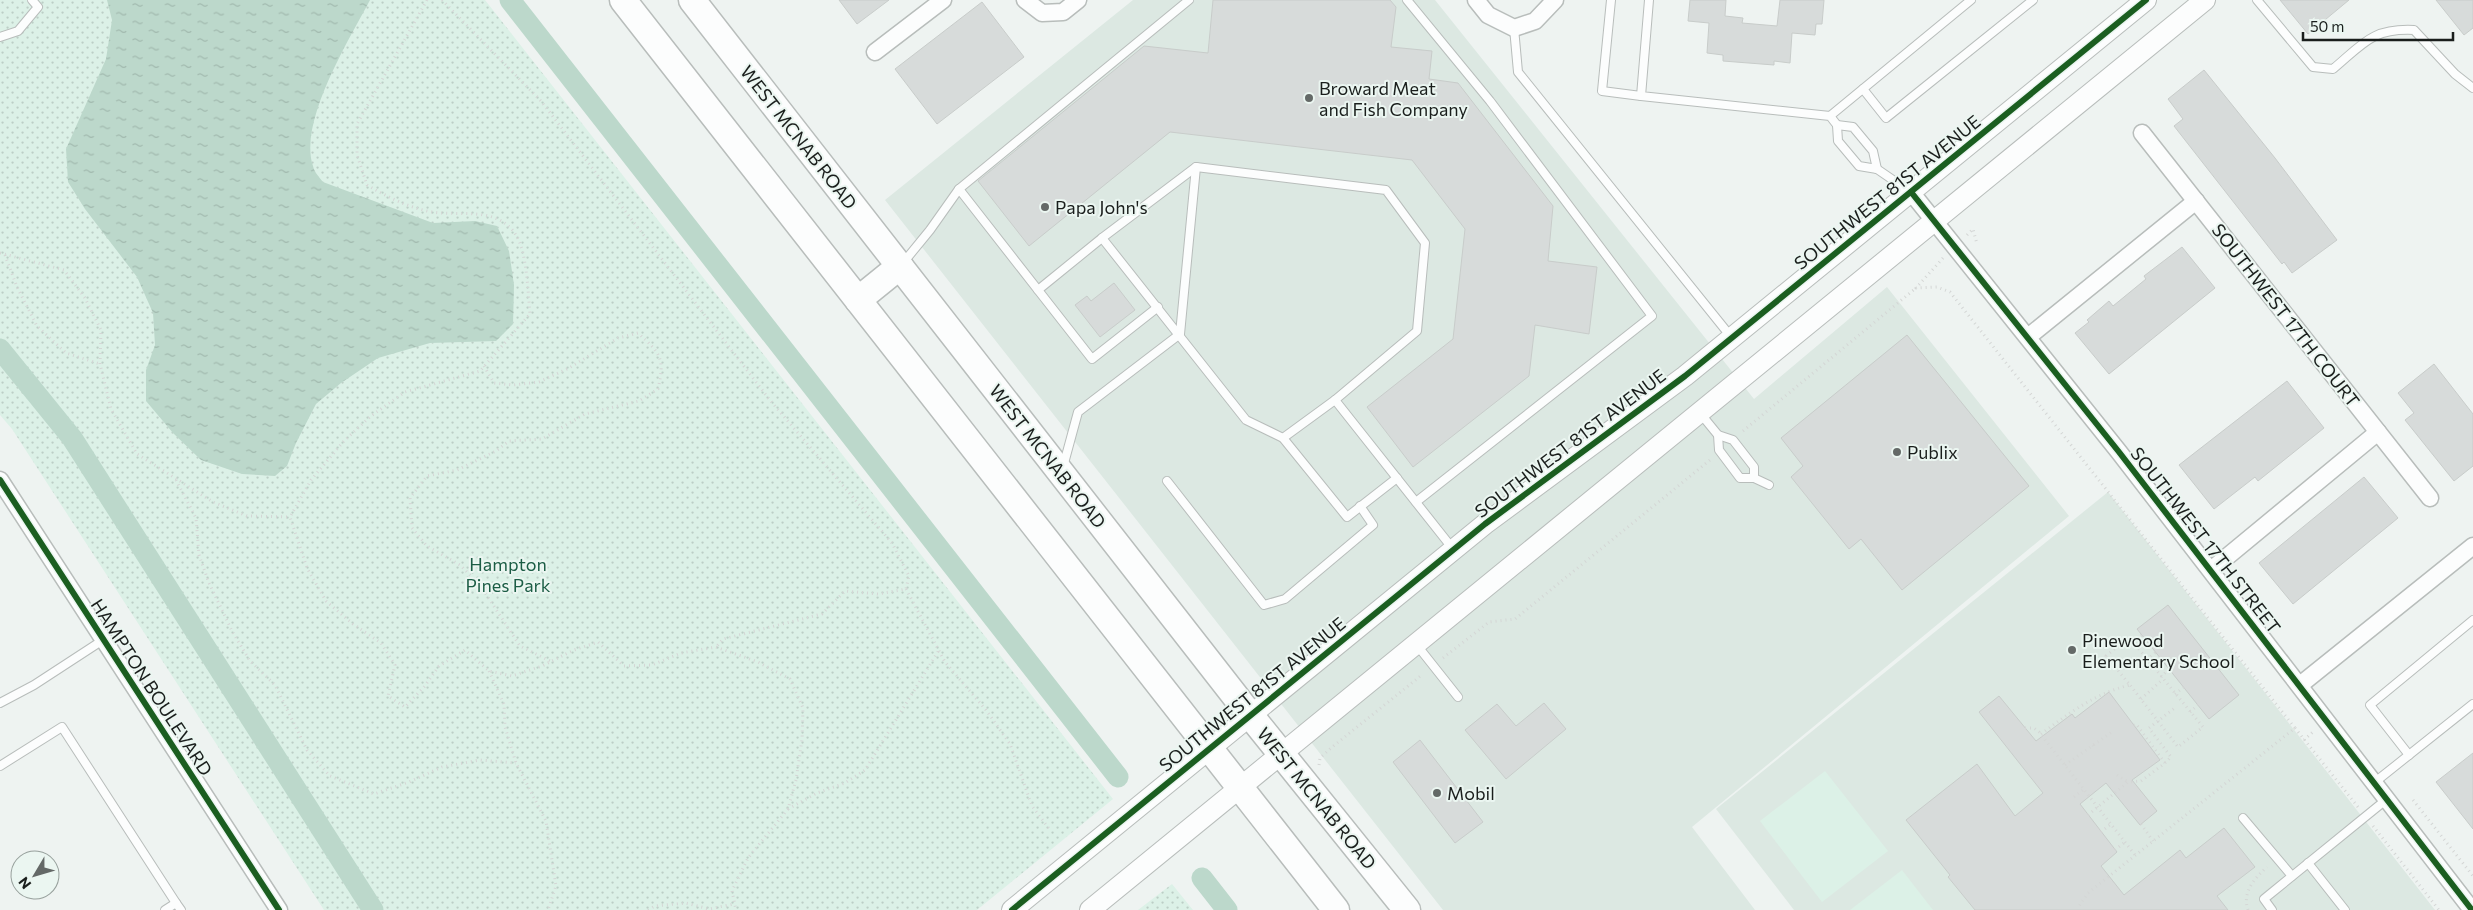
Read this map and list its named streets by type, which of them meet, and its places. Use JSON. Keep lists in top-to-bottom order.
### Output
{
  "streets": {
    "main road": ["WEST MCNAB ROAD"],
    "street": [
      "SOUTHWEST 81ST AVENUE",
      "SOUTHWEST 17TH COURT",
      "SOUTHWEST 17TH STREET",
      "HAMPTON BOULEVARD"
    ]
  },
  "crossings": [
    ["WEST MCNAB ROAD", "SOUTHWEST 81ST AVENUE"],
    ["SOUTHWEST 81ST AVENUE", "SOUTHWEST 17TH STREET"]
  ],
  "parks": ["Hampton Pines Park"],
  "places": [
    "Broward Meat and Fish Company",
    "Papa John's",
    "Publix",
    "Pinewood Elementary School",
    "Mobil"
  ],
  "scale_bar": "50 m",
  "north": "bottom left"
}
